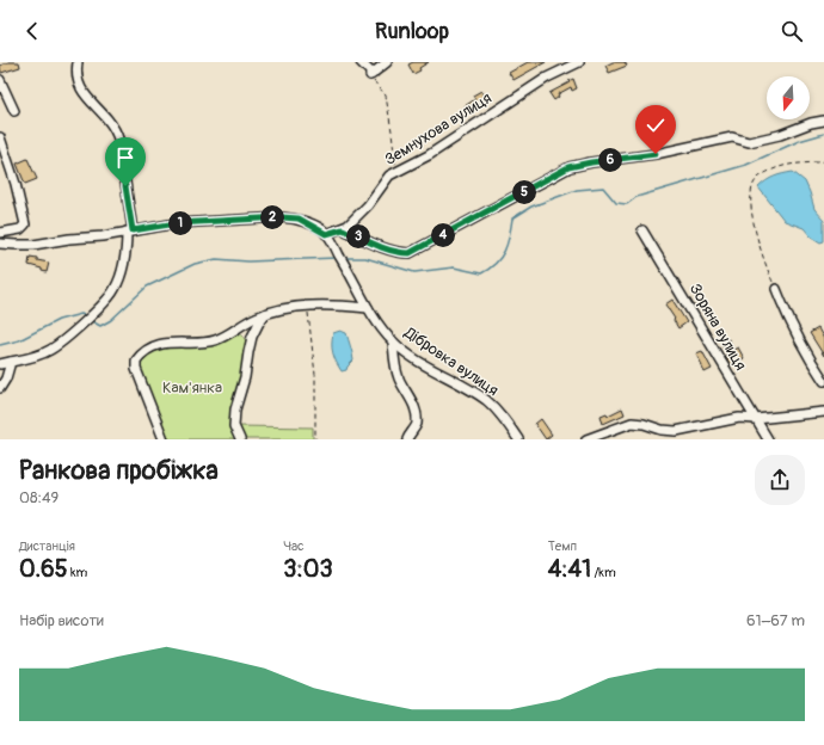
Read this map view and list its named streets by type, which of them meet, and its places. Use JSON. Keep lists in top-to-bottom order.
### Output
{
  "streets": {
    "street": ["Земнухова вулиця", "Зоряна вулиця", "Дібровка вулиця"]
  },
  "crossings": [
    ["Земнухова вулиця", "Дібровка вулиця"]
  ],
  "parks": ["Кам'янка"],
  "north": "bottom",
  "page": {
    "header": "Runloop",
    "pins": [
      "6",
      "5",
      "2",
      "1",
      "4",
      "3"
    ],
    "heading": ["Ранкова пробіжка", "08:49"],
    "stats": [
      ["Дистанція", "0.65 km"],
      ["Час", "3:03"],
      ["Темп", "4:41 /km"]
    ],
    "chart": ["Набір висоти", "61–67 m"]
  }
}
